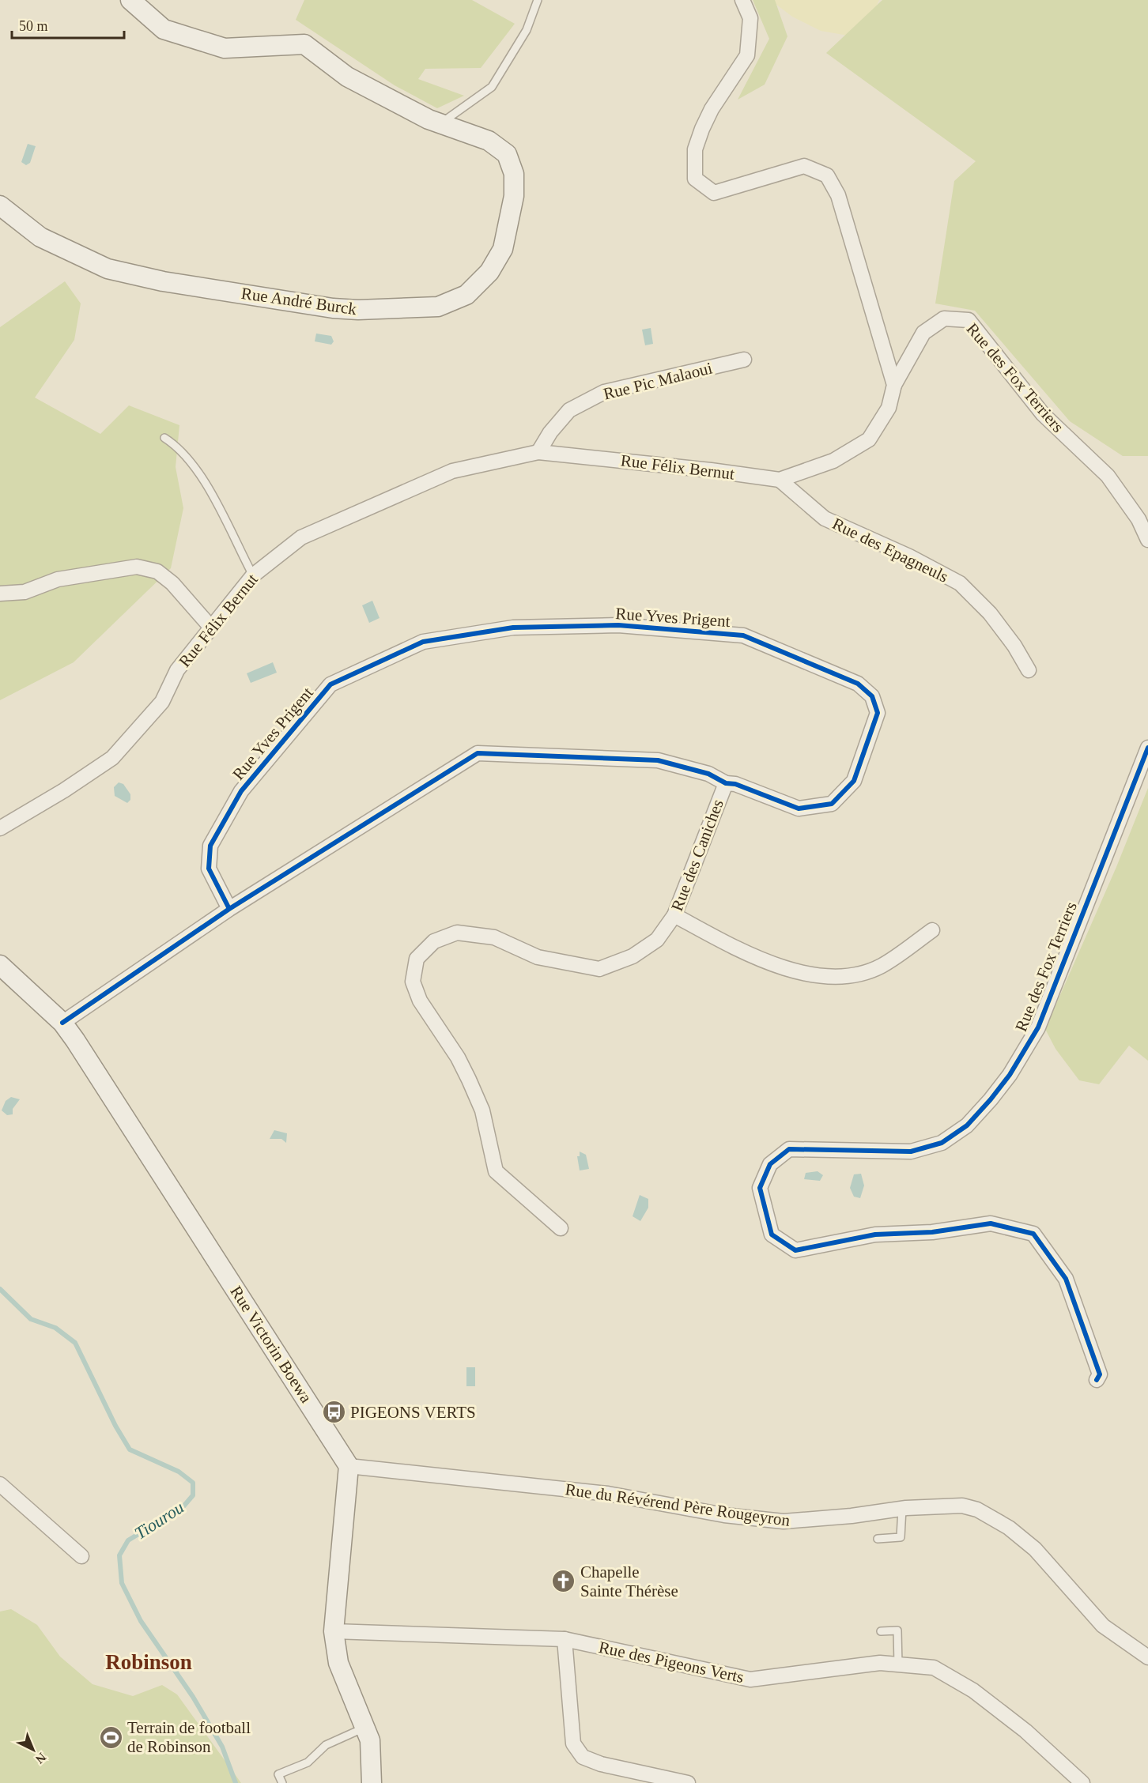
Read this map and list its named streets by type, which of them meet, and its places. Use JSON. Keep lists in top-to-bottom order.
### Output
{
  "streets": {
    "street": [
      "Rue André Burck",
      "Rue des Fox Terriers",
      "Rue Pic Malaoui",
      "Rue Félix Bernut",
      "Rue des Epagneuls",
      "Rue Yves Prigent",
      "Rue des Caniches",
      "Rue Victorin Boewa",
      "Rue du Révérend Père Rougeyron",
      "Rue des Pigeons Verts"
    ]
  },
  "crossings": [
    ["Rue des Fox Terriers", "Rue Félix Bernut"],
    ["Rue Pic Malaoui", "Rue Félix Bernut"],
    ["Rue Félix Bernut", "Rue des Epagneuls"],
    ["Rue Yves Prigent", "Rue des Caniches"],
    ["Rue Yves Prigent", "Rue Victorin Boewa"],
    ["Rue Victorin Boewa", "Rue du Révérend Père Rougeyron"]
  ],
  "districts": ["Robinson"],
  "water": ["Tiourou"],
  "places": {
    "bus stop": ["PIGEONS VERTS"],
    "church": ["Chapelle Sainte Thérèse"],
    "sports": ["Terrain de football de Robinson"]
  },
  "scale_bar": "50 m",
  "north": "bottom right"
}
